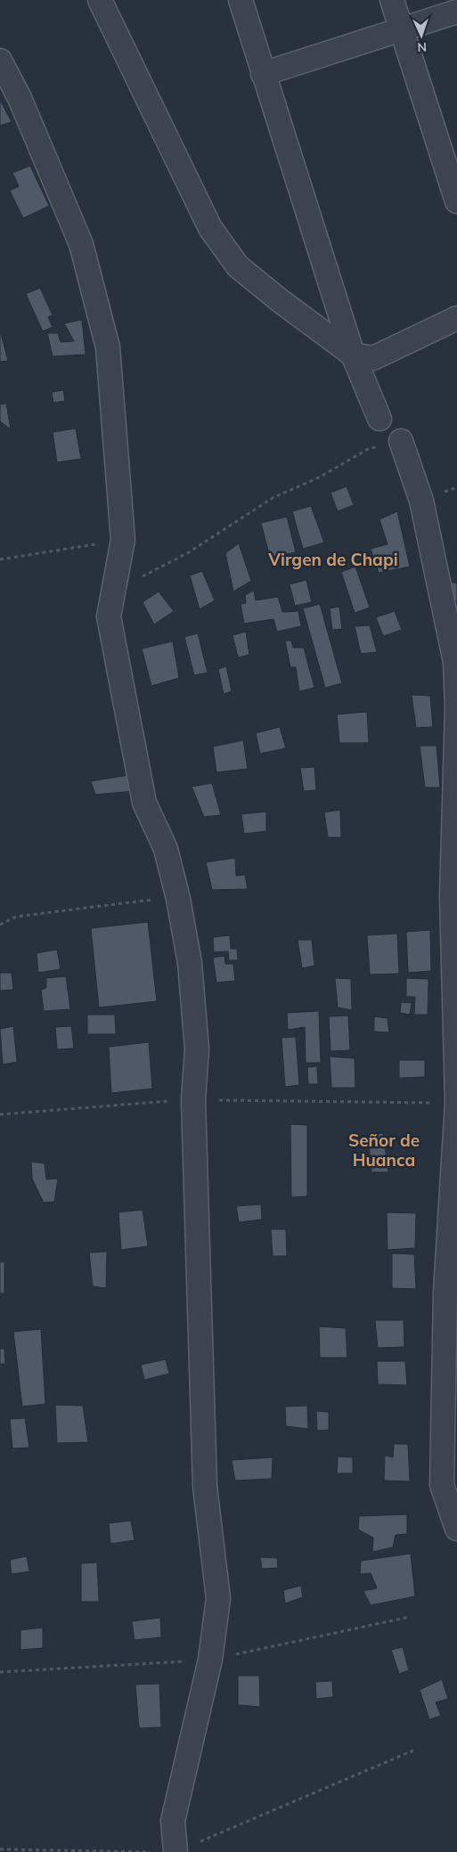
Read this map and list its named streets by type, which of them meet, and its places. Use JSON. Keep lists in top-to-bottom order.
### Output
{
  "districts": ["Virgen de Chapi", "Señor de Huanca"],
  "north": "bottom"
}
